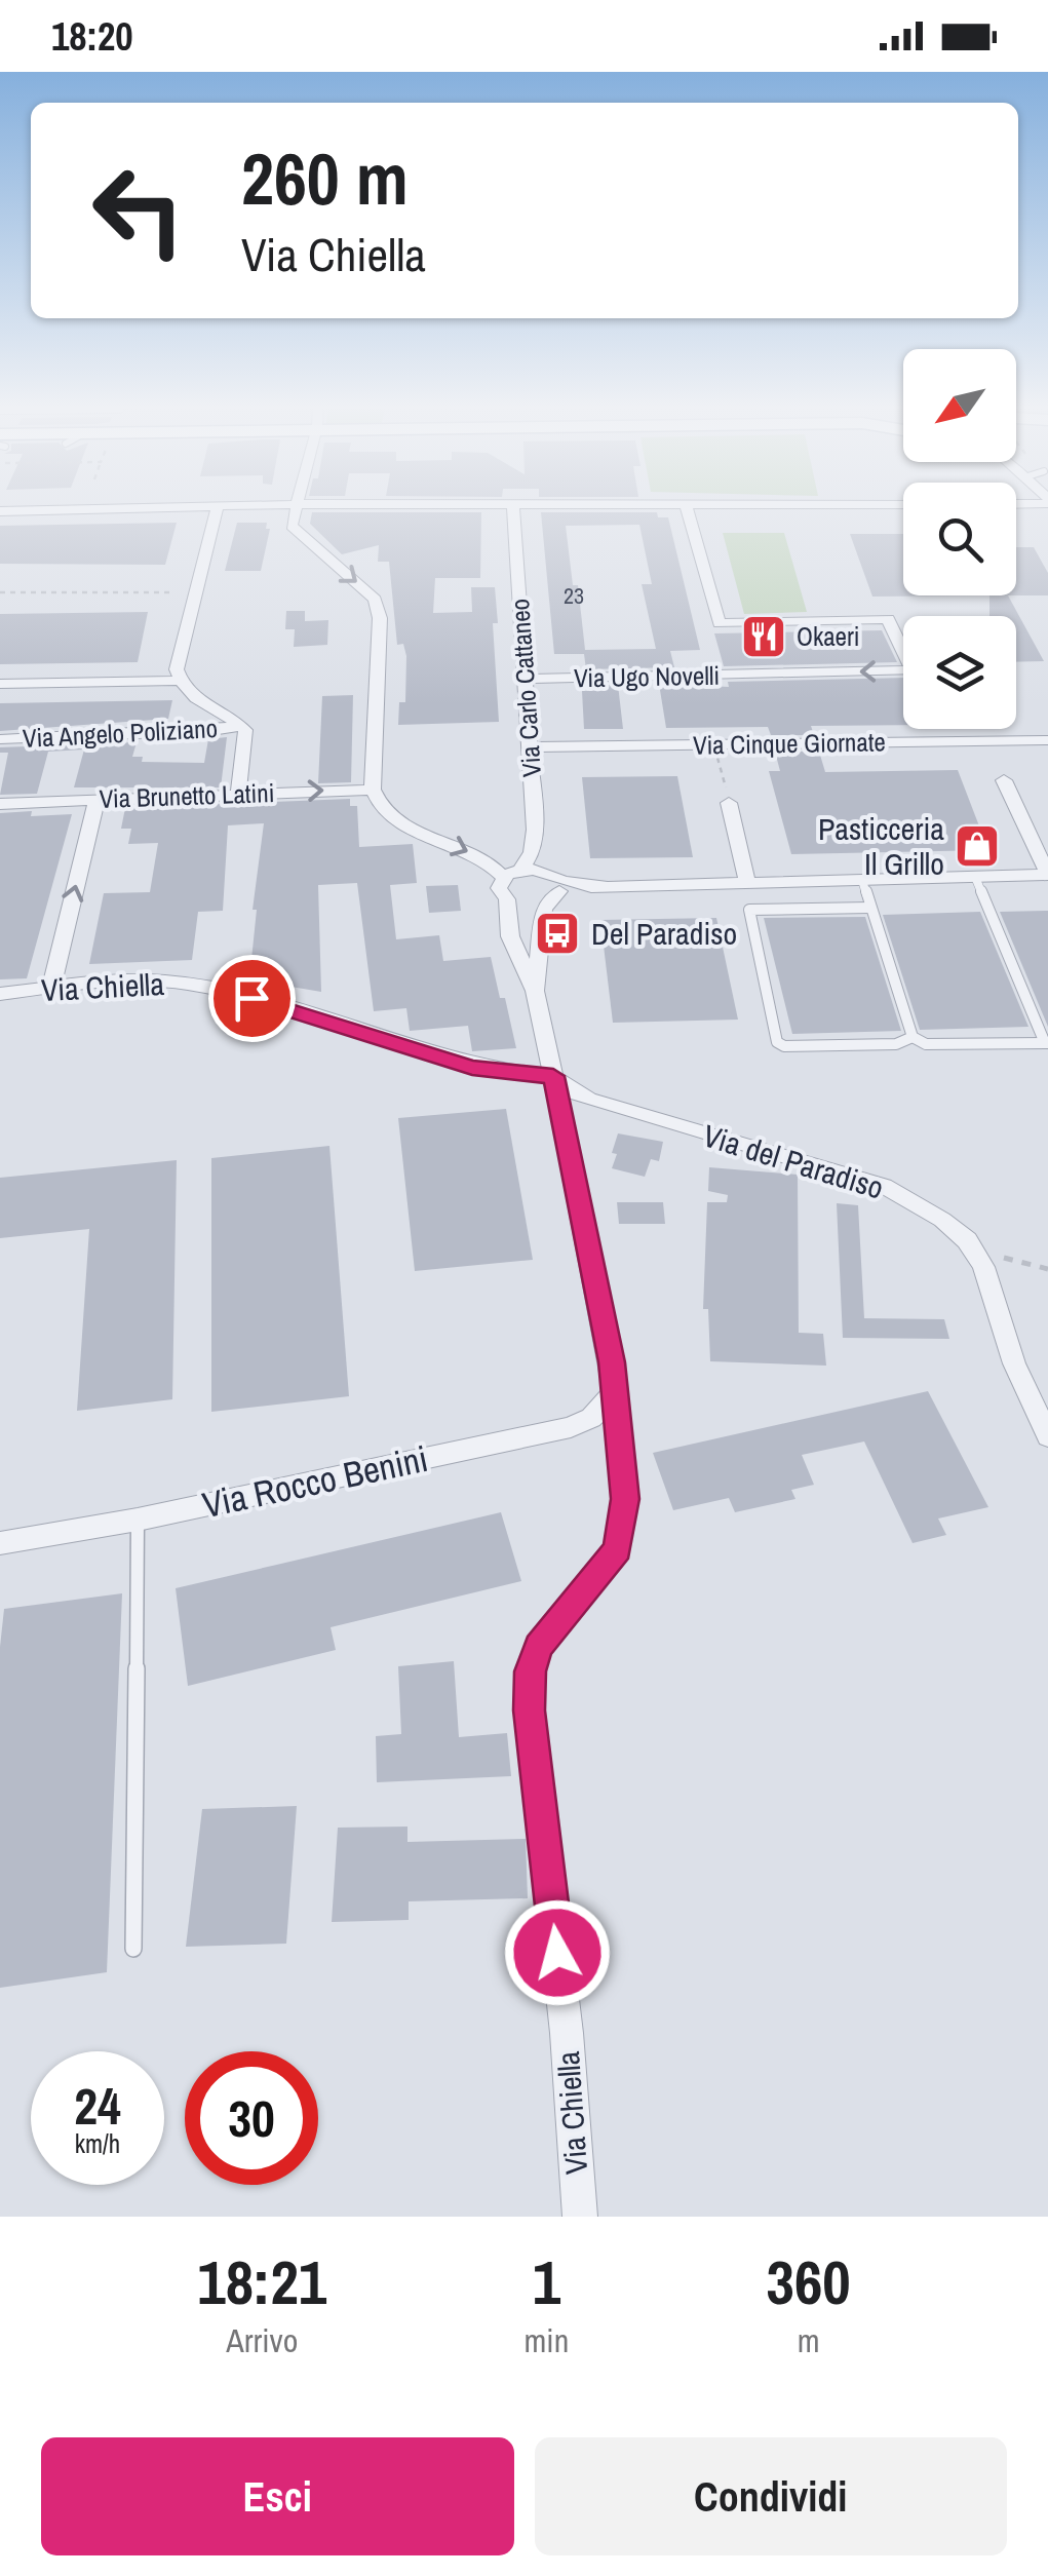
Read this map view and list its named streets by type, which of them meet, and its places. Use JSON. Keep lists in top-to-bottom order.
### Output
{
  "streets": {
    "street": [
      "Via Ugo Novelli",
      "Via Carlo Cattaneo",
      "Via Angelo Poliziano",
      "Via Cinque Giornate",
      "Via Brunetto Latini",
      "Via Chiella",
      "Via del Paradiso",
      "Via Rocco Benini"
    ]
  },
  "crossings": [
    ["Via Ugo Novelli", "Via Carlo Cattaneo"],
    ["Via Carlo Cattaneo", "Via Cinque Giornate"],
    ["Via Chiella", "Via del Paradiso"],
    ["Via Chiella", "Via Rocco Benini"]
  ],
  "one_way": ["Via Brunetto Latini"],
  "places": {
    "restaurant": ["Okaeri"],
    "shop": ["Pasticceria Il Grillo"],
    "bus stop": ["Del Paradiso"]
  },
  "house_numbers": ["23"],
  "north": "bottom left",
  "page": {
    "status": "18:20",
    "turn": ["260 m", "Via Chiella"],
    "speed": "24 km/h",
    "limit": "30",
    "eta": [
      "18:21",
      "Arrivo",
      "1",
      "min",
      "360",
      "m"
    ],
    "buttons": ["Esci", "Condividi"]
  }
}
